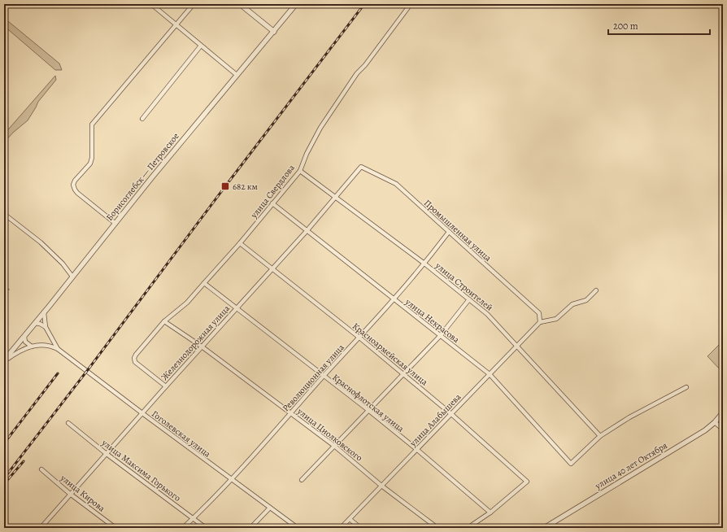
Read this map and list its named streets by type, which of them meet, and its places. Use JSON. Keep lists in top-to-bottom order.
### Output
{
  "streets": {
    "street": [
      "Борисоглебск — Петровское",
      "улица Свердлова",
      "Промышленная улица",
      "улица Строителей",
      "улица Некрасова",
      "Железнодорожная улица",
      "Красноармейская улица",
      "Революционная улица",
      "Краснофлотская улица",
      "улица Алабышева",
      "Гоголевская улица",
      "улица Циолковского",
      "улица 40 лет Октября",
      "улица Максима Горького",
      "улица Кирова"
    ]
  },
  "crossings": [
    ["улица Свердлова", "улица Строителей"],
    ["улица Свердлова", "улица Некрасова"],
    ["улица Свердлова", "Железнодорожная улица"],
    ["улица Свердлова", "Красноармейская улица"],
    ["улица Свердлова", "Краснофлотская улица"],
    ["улица Свердлова", "улица Циолковского"],
    ["Промышленная улица", "Железнодорожная улица"],
    ["Промышленная улица", "Революционная улица"],
    ["Промышленная улица", "улица Алабышева"],
    ["улица Строителей", "улица Некрасова"],
    ["улица Строителей", "Железнодорожная улица"],
    ["улица Строителей", "Революционная улица"],
    ["улица Строителей", "улица Алабышева"],
    ["улица Некрасова", "Железнодорожная улица"],
    ["улица Некрасова", "Революционная улица"],
    ["улица Некрасова", "улица Алабышева"],
    ["Железнодорожная улица", "Красноармейская улица"],
    ["Железнодорожная улица", "Краснофлотская улица"],
    ["Железнодорожная улица", "Гоголевская улица"],
    ["Железнодорожная улица", "улица Циолковского"],
    ["Железнодорожная улица", "улица Максима Горького"],
    ["Железнодорожная улица", "улица Кирова"],
    ["Красноармейская улица", "Революционная улица"],
    ["Красноармейская улица", "Краснофлотская улица"],
    ["Красноармейская улица", "улица Алабышева"],
    ["Революционная улица", "Краснофлотская улица"],
    ["Революционная улица", "Гоголевская улица"],
    ["Революционная улица", "улица Циолковского"],
    ["Революционная улица", "улица Максима Горького"],
    ["Краснофлотская улица", "улица Алабышева"],
    ["улица Алабышева", "улица Циолковского"]
  ],
  "places": {
    "transit": ["682 км"]
  },
  "scale_bar": "200 m"
}
